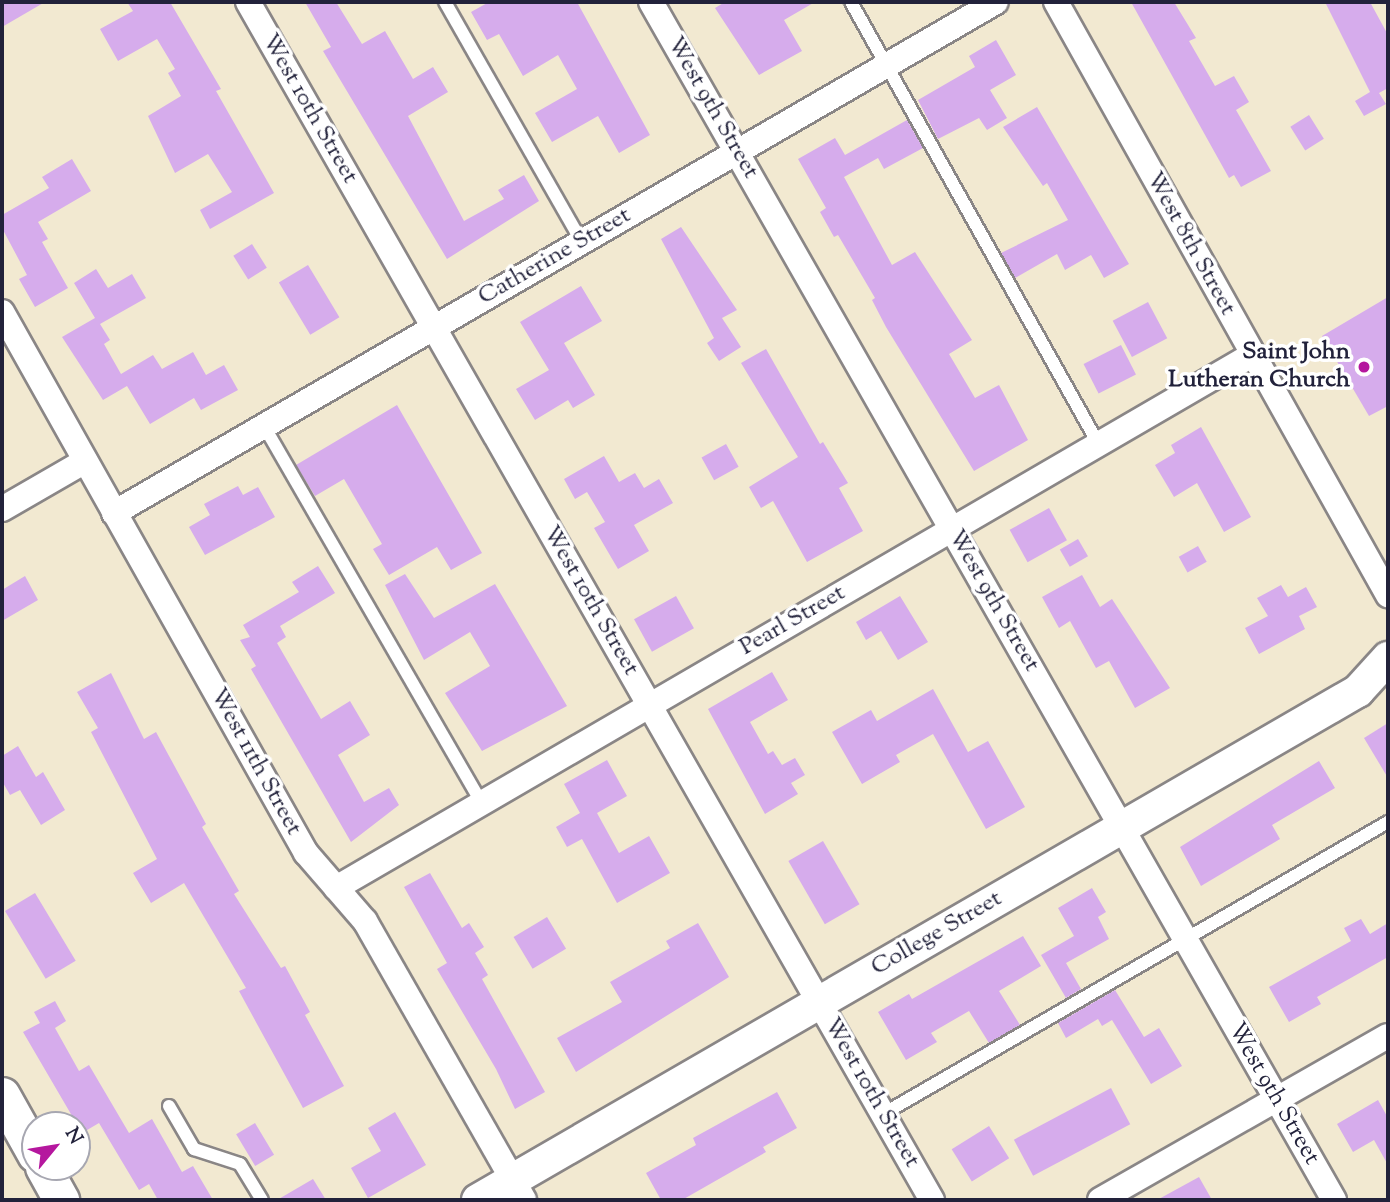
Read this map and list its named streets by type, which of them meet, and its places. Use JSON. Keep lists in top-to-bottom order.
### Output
{
  "streets": {
    "street": [
      "West 9th Street",
      "West 10th Street",
      "West 8th Street",
      "Catherine Street",
      "Pearl Street",
      "West 11th Street",
      "College Street"
    ]
  },
  "crossings": [
    ["West 9th Street", "Catherine Street"],
    ["West 9th Street", "Pearl Street"],
    ["West 9th Street", "College Street"],
    ["West 10th Street", "Catherine Street"],
    ["West 10th Street", "Pearl Street"],
    ["West 10th Street", "College Street"],
    ["West 8th Street", "Pearl Street"],
    ["Catherine Street", "West 11th Street"],
    ["Pearl Street", "West 11th Street"],
    ["West 11th Street", "College Street"]
  ],
  "places": ["Saint John Lutheran Church"],
  "north": "top right"
}
